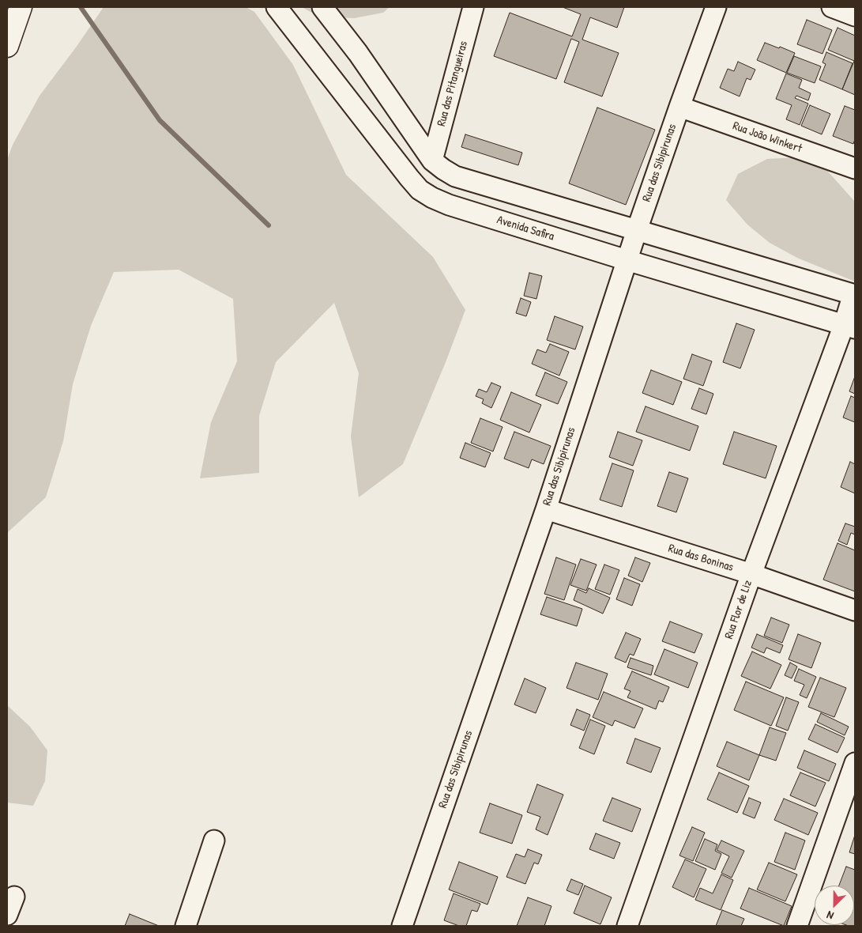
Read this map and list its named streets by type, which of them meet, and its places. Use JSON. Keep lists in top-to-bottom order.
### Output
{
  "streets": {
    "street": [
      "Rua das Pitangueiras",
      "Rua João Winkert",
      "Rua das Sibipirunas",
      "Avenida Safira",
      "Rua das Boninas",
      "Rua Flor de Liz"
    ]
  },
  "crossings": [
    ["Rua João Winkert", "Rua das Sibipirunas"],
    ["Rua das Sibipirunas", "Avenida Safira"],
    ["Rua das Sibipirunas", "Rua das Boninas"],
    ["Avenida Safira", "Rua Flor de Liz"],
    ["Rua das Boninas", "Rua Flor de Liz"]
  ],
  "north": "bottom left"
}
